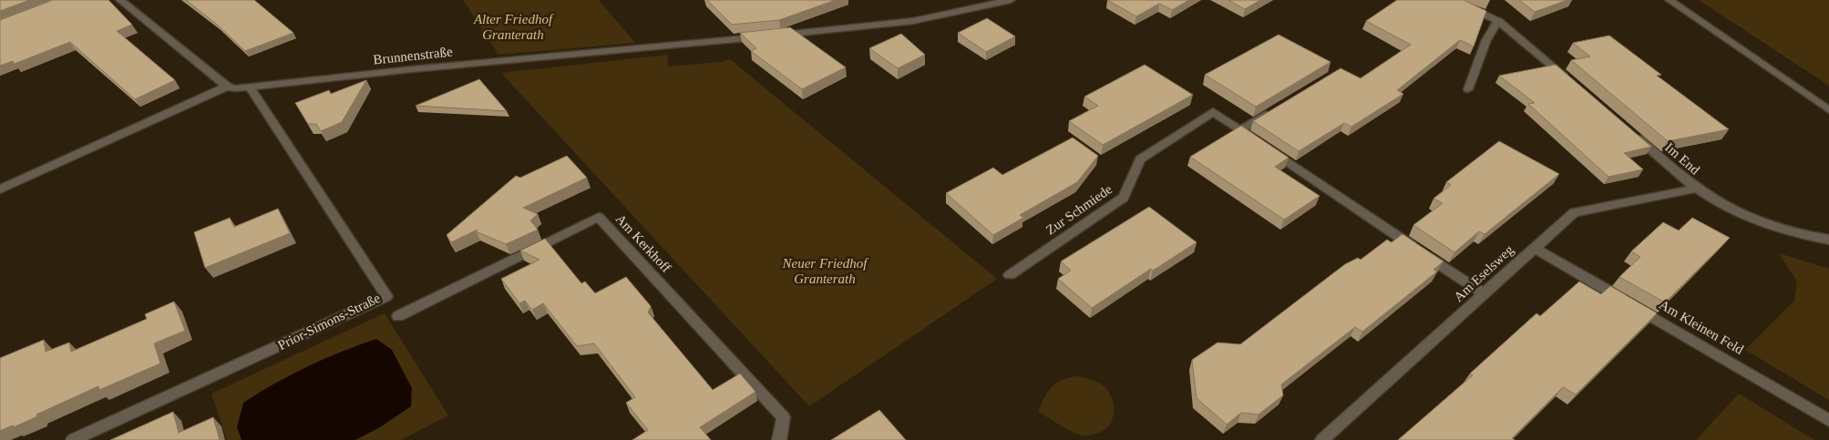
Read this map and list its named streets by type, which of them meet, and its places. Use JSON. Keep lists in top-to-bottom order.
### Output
{
  "streets": {
    "street": [
      "Brunnenstraße",
      "Im End",
      "Zur Schmiede",
      "Am Kerkhoff",
      "Am Eselsweg",
      "Prior-Simons-Straße",
      "Am Kleinen Feld"
    ]
  },
  "crossings": [
    ["Brunnenstraße", "Prior-Simons-Straße"],
    ["Im End", "Am Eselsweg"],
    ["Zur Schmiede", "Am Eselsweg"],
    ["Am Eselsweg", "Am Kleinen Feld"]
  ],
  "parks": ["Alter Friedhof Granterath", "Neuer Friedhof Granterath"]
}
